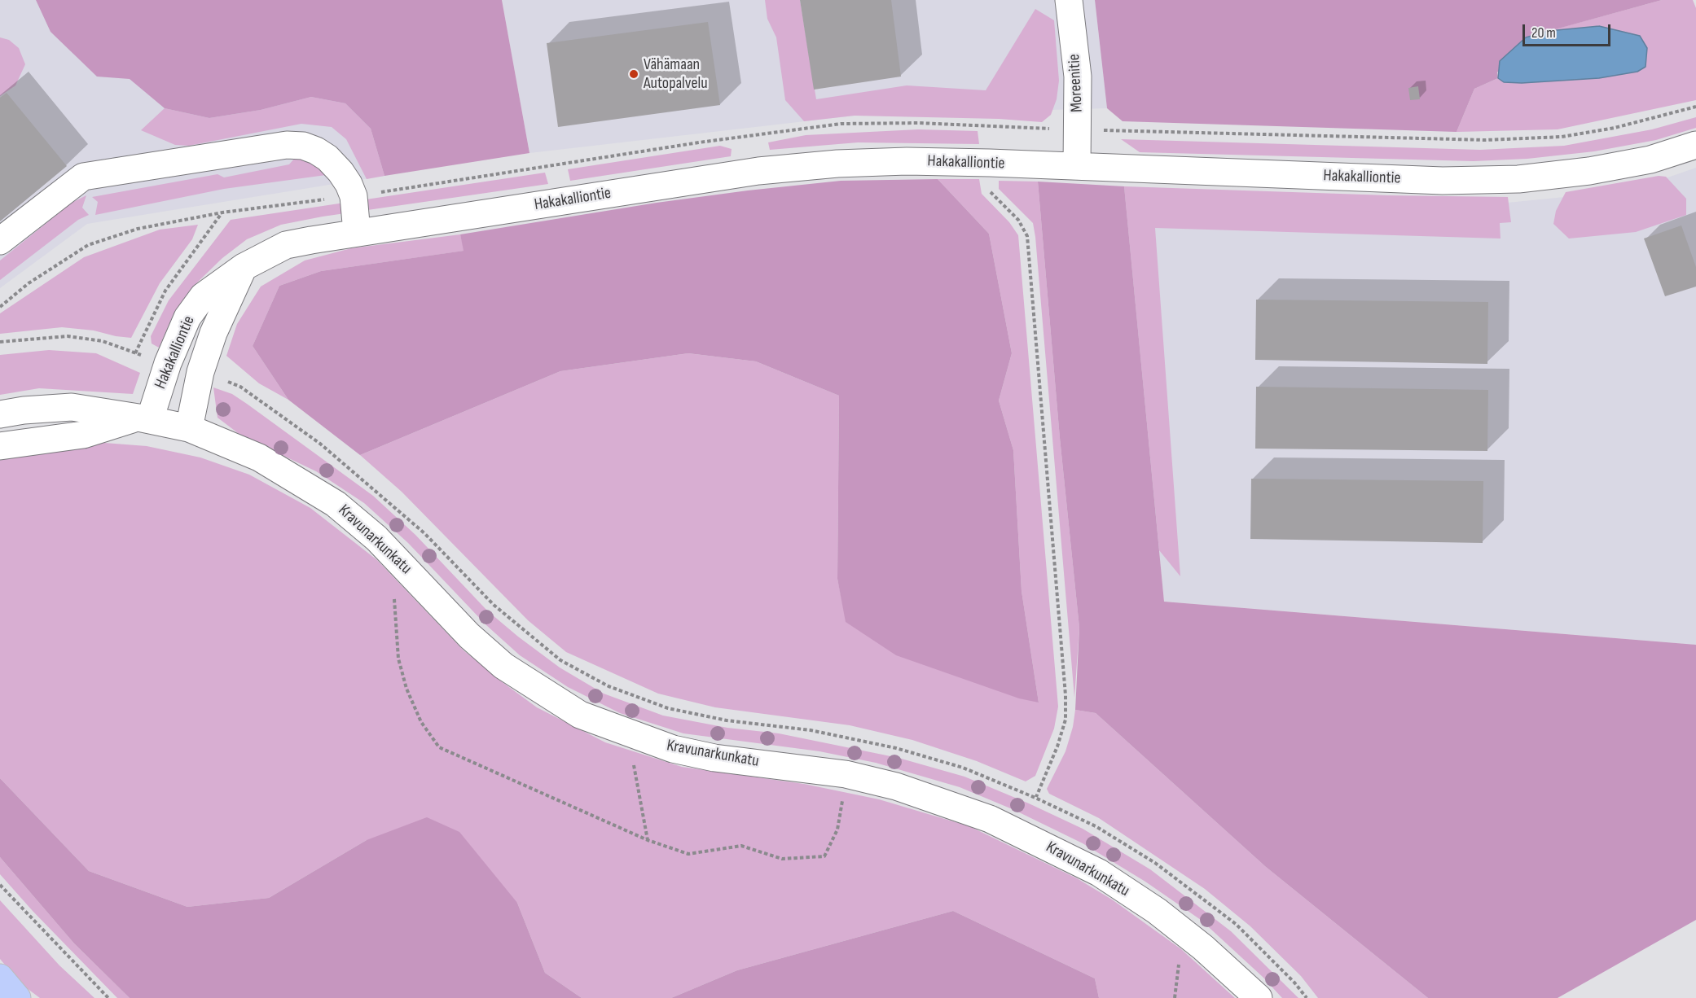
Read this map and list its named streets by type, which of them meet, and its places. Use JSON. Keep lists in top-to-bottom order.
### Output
{
  "streets": {
    "street": ["Moreenitie", "Hakakalliontie", "Kravunarkunkatu"]
  },
  "crossings": [
    ["Moreenitie", "Hakakalliontie"],
    ["Hakakalliontie", "Kravunarkunkatu"]
  ],
  "places": ["Vähämaan Autopalvelu"],
  "scale_bar": "20 m"
}
